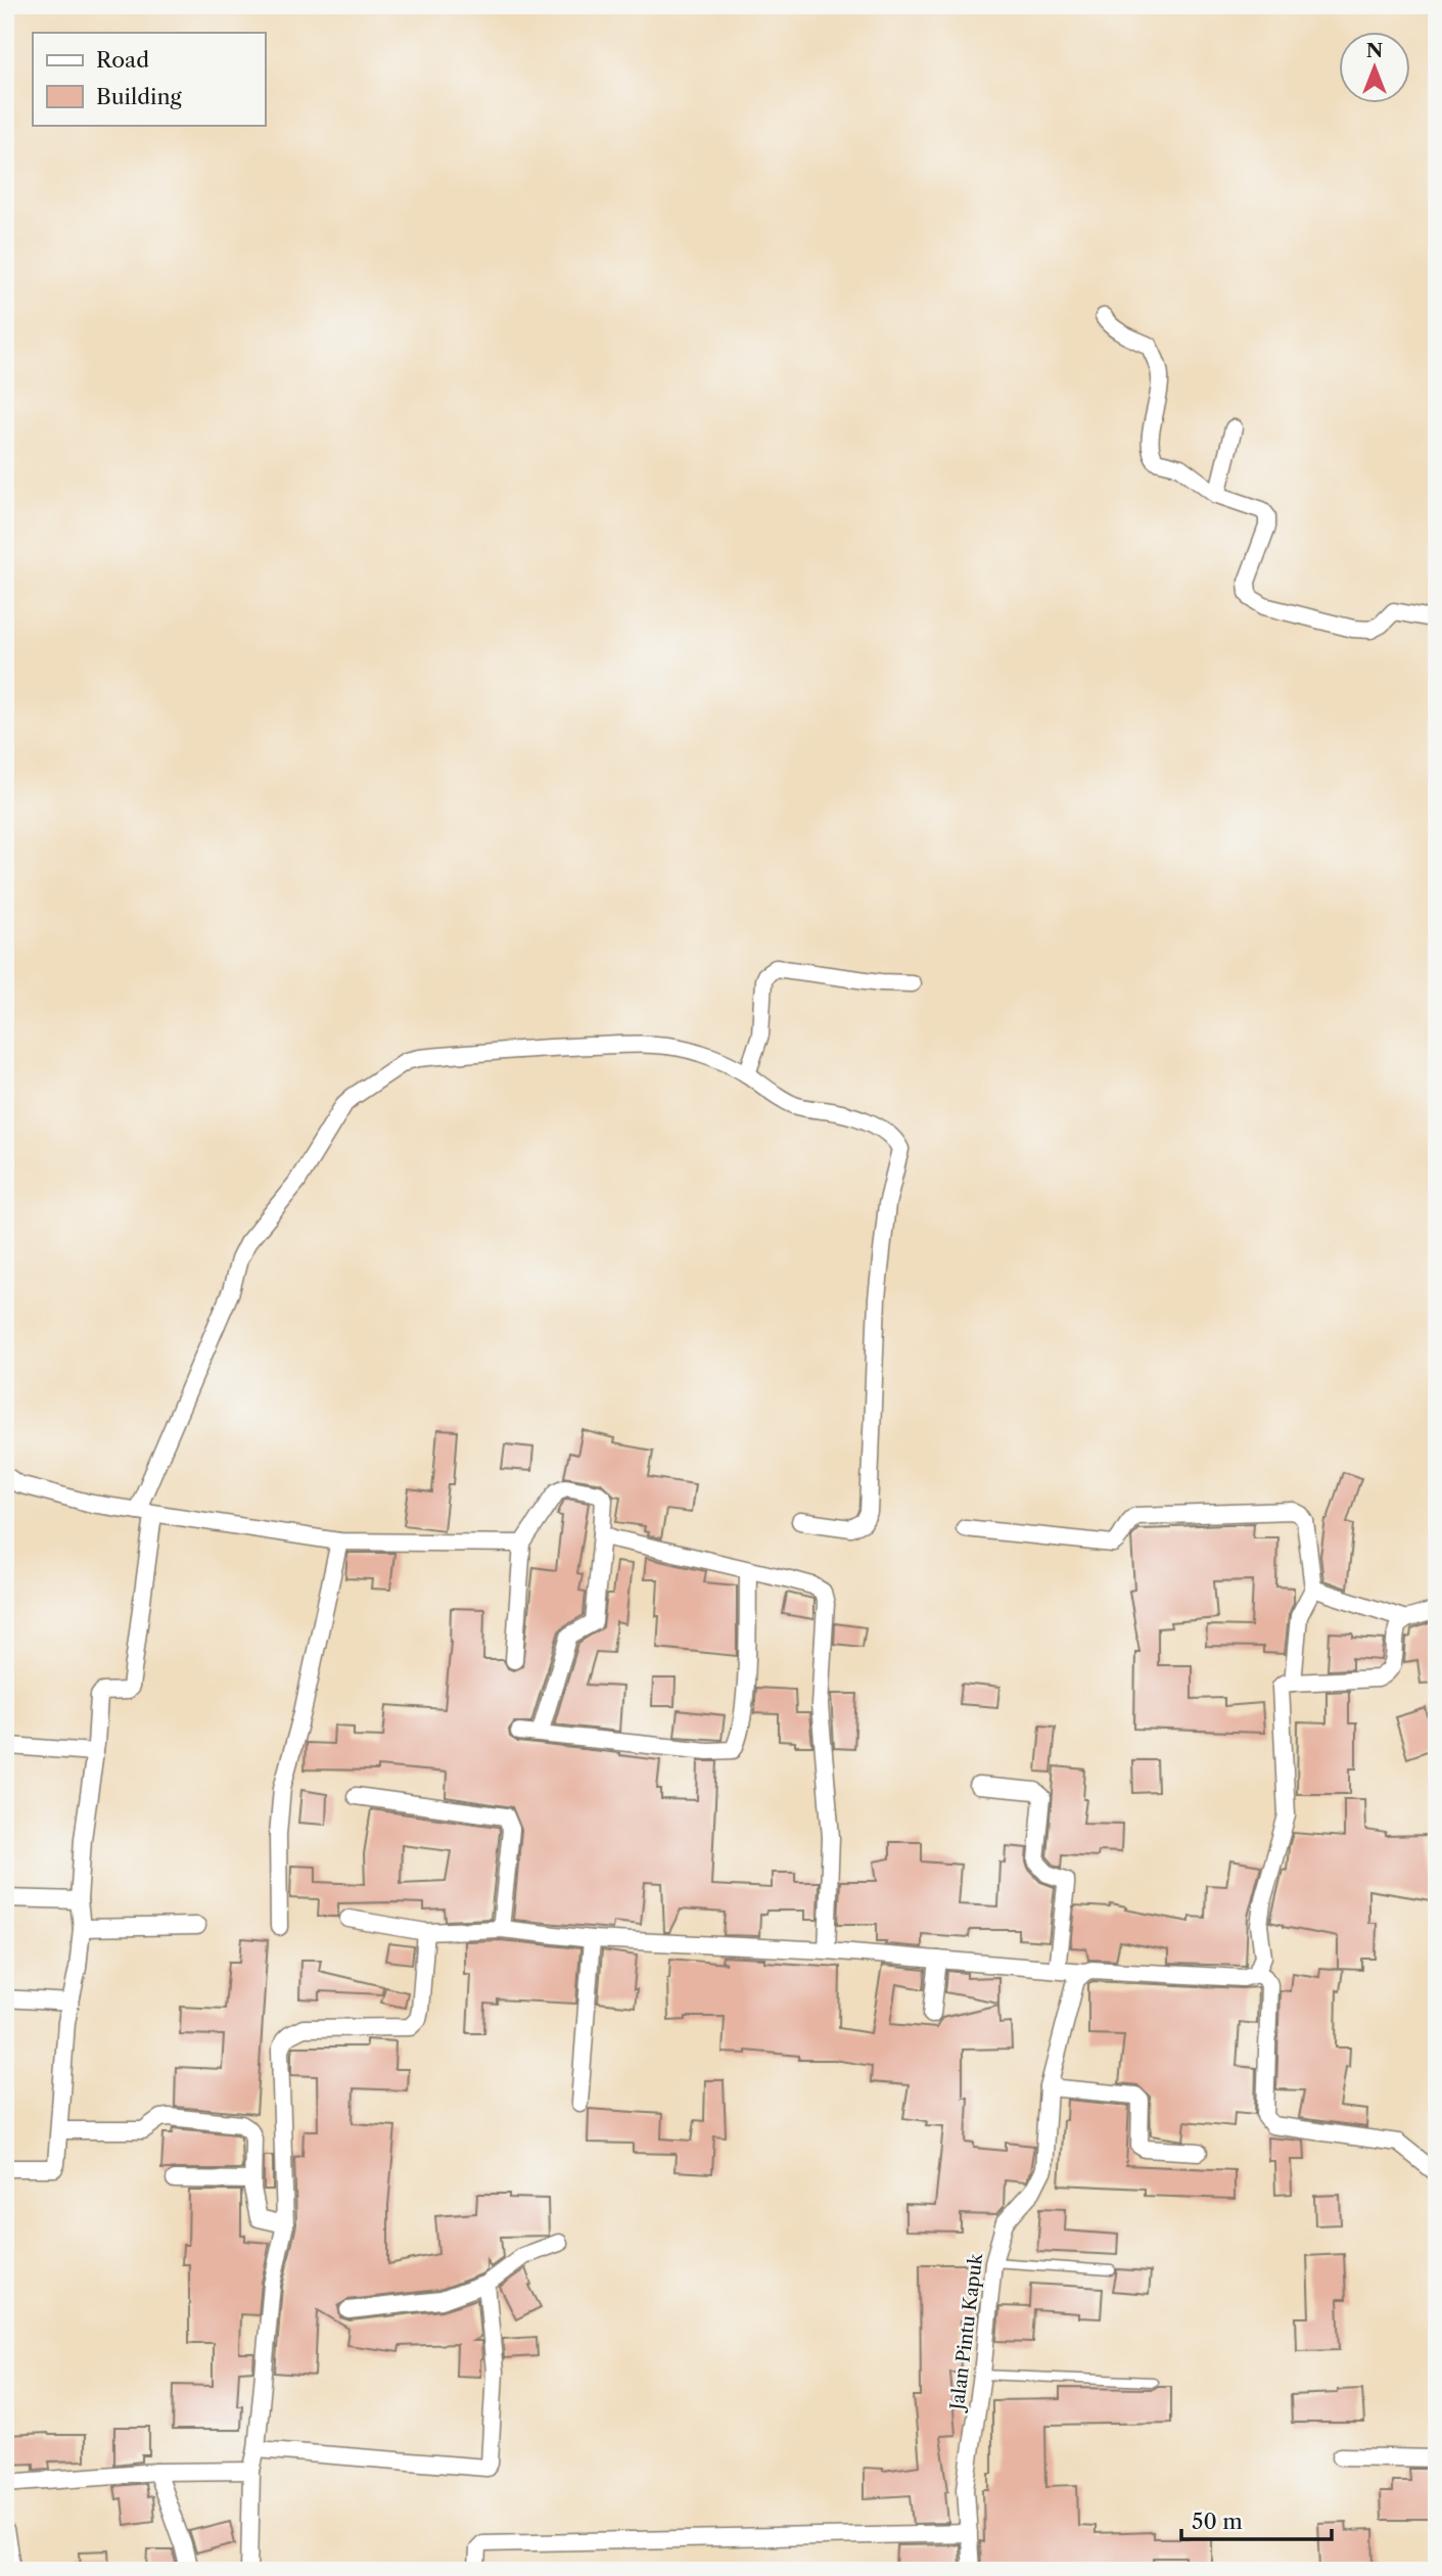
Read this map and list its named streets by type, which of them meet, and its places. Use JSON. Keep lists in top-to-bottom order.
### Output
{
  "streets": {
    "street": ["Jalan Pintu Kapuk"]
  },
  "legend": ["Road", "Building"],
  "scale_bar": "50 m",
  "north": "top"
}
